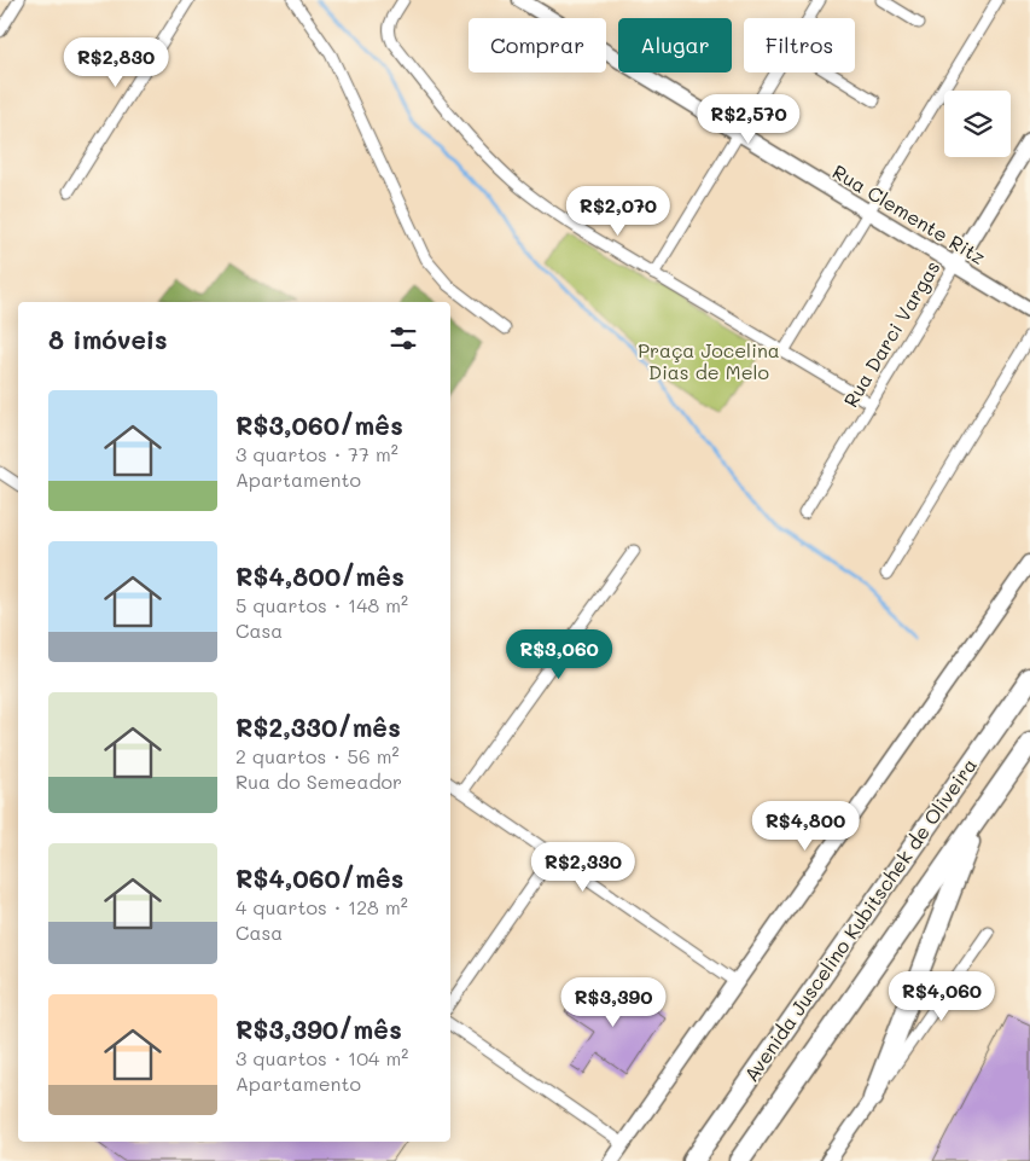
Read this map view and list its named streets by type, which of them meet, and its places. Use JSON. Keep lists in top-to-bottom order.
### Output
{
  "streets": {
    "highway": ["Avenida Juscelino Kubitschek de Oliveira"],
    "street": ["Rua Clemente Ritz", "Rua Darci Vargas"]
  },
  "crossings": [
    ["Rua Clemente Ritz", "Rua Darci Vargas"]
  ],
  "parks": ["Praça Jocelina Dias de Melo"],
  "page": {
    "chip": ["Comprar", "Alugar", "Filtros"],
    "price": [
      "R$2,830",
      "R$2,570",
      "R$2,070",
      "R$3,060",
      "R$4,800",
      "R$2,330",
      "R$4,060",
      "R$3,390"
    ],
    "heading": "8 imóveis",
    "list": [
      {
        "name": "R$3,060/mês",
        "note": "3 quartos · 77 m² · Apartamento"
      },
      {
        "name": "R$4,800/mês",
        "note": "5 quartos · 148 m² · Casa"
      },
      {
        "name": "R$2,330/mês",
        "note": "2 quartos · 56 m² · Rua do Semeador"
      },
      {
        "name": "R$4,060/mês",
        "note": "4 quartos · 128 m² · Casa"
      },
      {
        "name": "R$3,390/mês",
        "note": "3 quartos · 104 m² · Apartamento"
      }
    ]
  }
}
